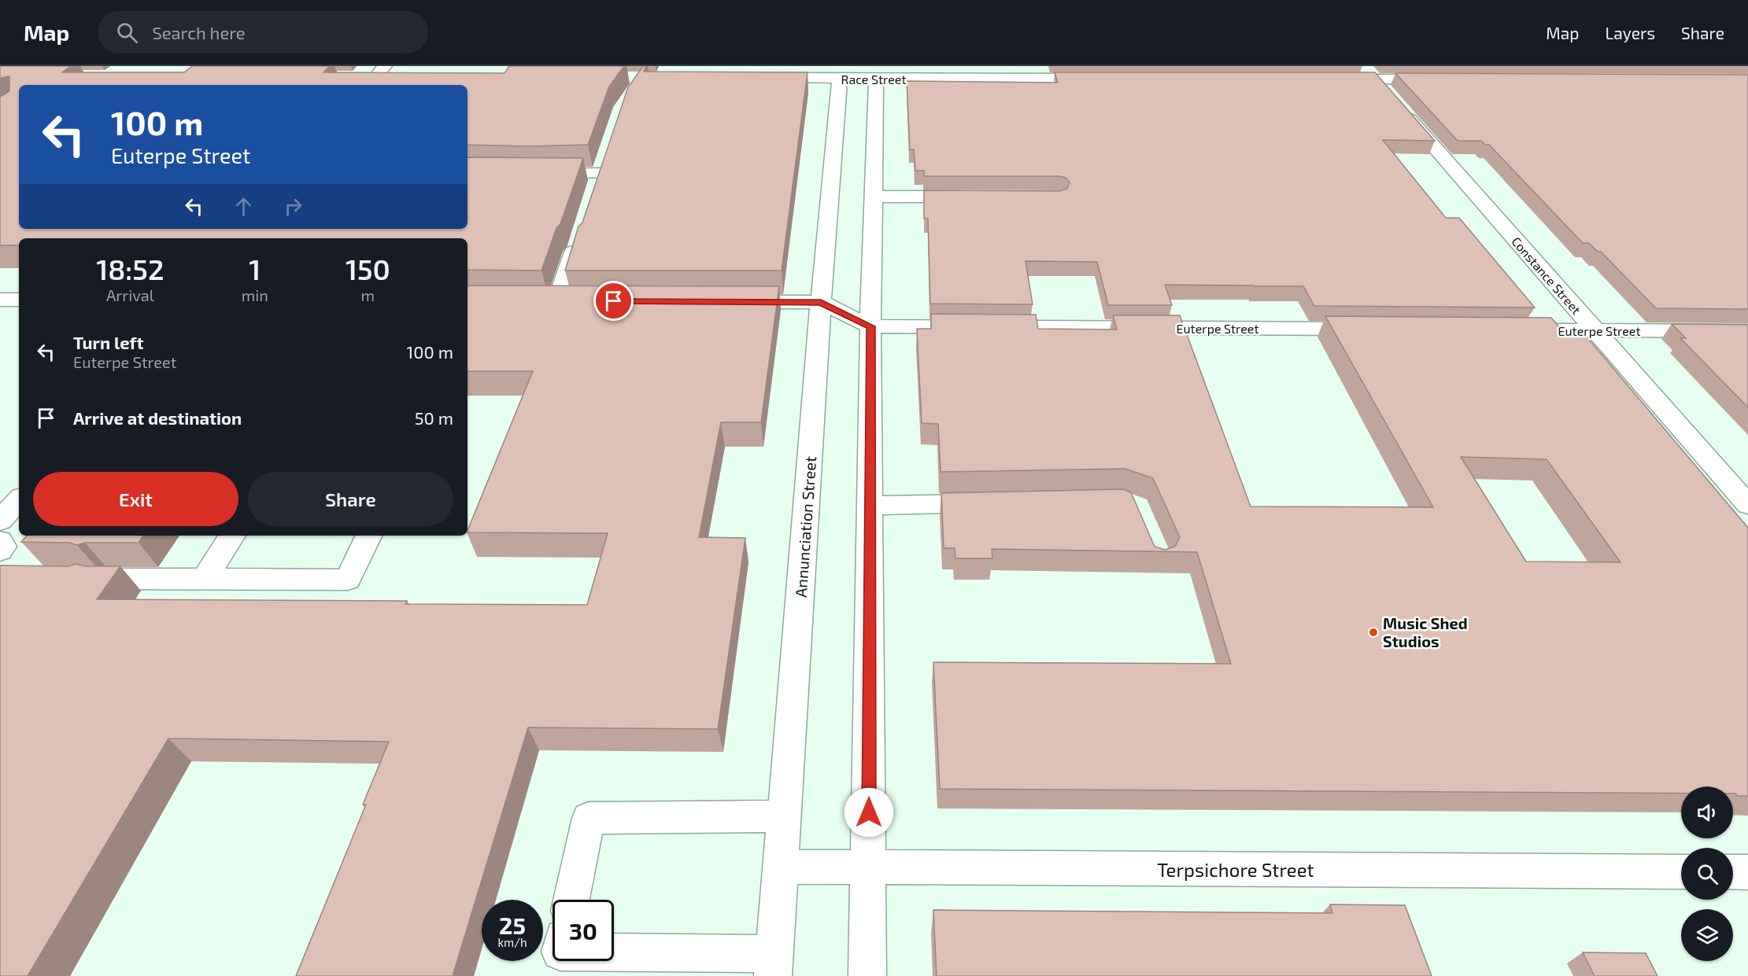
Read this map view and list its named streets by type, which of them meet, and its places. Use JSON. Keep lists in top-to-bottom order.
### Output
{
  "streets": {
    "street": [
      "Race Street",
      "Constance Street",
      "Euterpe Street",
      "Annunciation Street",
      "Terpsichore Street"
    ]
  },
  "crossings": [
    ["Race Street", "Annunciation Street"],
    ["Constance Street", "Euterpe Street"],
    ["Euterpe Street", "Annunciation Street"],
    ["Annunciation Street", "Terpsichore Street"]
  ],
  "places": ["Music Shed Studios"],
  "page": {
    "header": "Map",
    "search": "Search here",
    "nav": ["Map", "Layers", "Share"],
    "turn": ["100 m", "Euterpe Street"],
    "eta": [
      "18:52",
      "Arrival",
      "1",
      "min",
      "150",
      "m"
    ],
    "list": [
      {
        "name": "Turn left",
        "note": "Euterpe Street",
        "value": "100 m"
      },
      {
        "name": "Arrive at destination",
        "value": "50 m"
      }
    ],
    "buttons": ["Exit", "Share"],
    "speed": "25 km/h",
    "limit": "30"
  }
}
